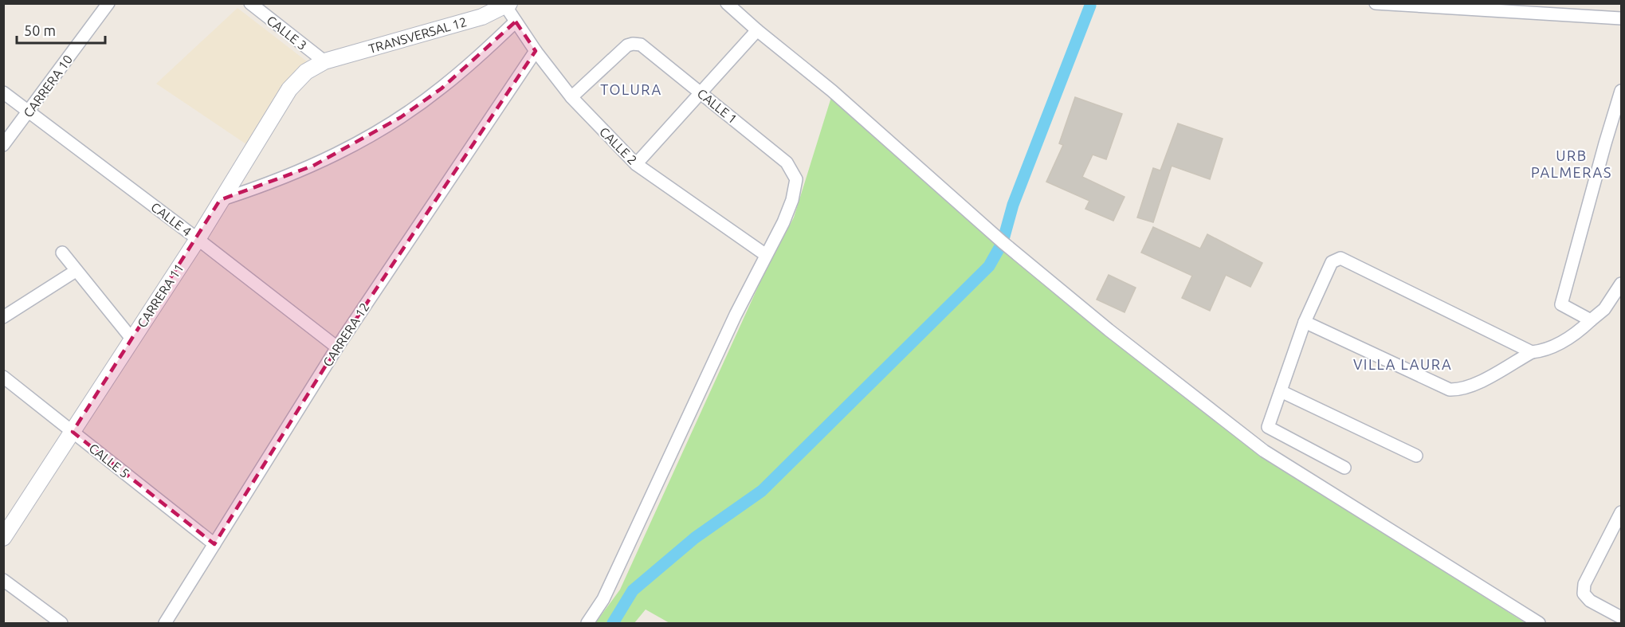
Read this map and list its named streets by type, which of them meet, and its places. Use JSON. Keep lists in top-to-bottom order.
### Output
{
  "streets": {
    "street": [
      "CALLE 3",
      "TRANSVERSAL 12",
      "CARRERA 10",
      "CALLE 1",
      "CALLE 2",
      "CALLE 4",
      "CARRERA 11",
      "CARRERA 12",
      "CALLE 5"
    ]
  },
  "crossings": [
    ["CALLE 3", "TRANSVERSAL 12"],
    ["CALLE 3", "CARRERA 11"],
    ["TRANSVERSAL 12", "CALLE 2"],
    ["TRANSVERSAL 12", "CARRERA 11"],
    ["CARRERA 10", "CALLE 4"],
    ["CALLE 1", "CALLE 2"],
    ["CALLE 2", "CARRERA 12"],
    ["CALLE 4", "CARRERA 11"],
    ["CALLE 4", "CARRERA 12"],
    ["CARRERA 11", "CALLE 5"],
    ["CARRERA 12", "CALLE 5"]
  ],
  "districts": ["TOLURA", "URB PALMERAS", "VILLA LAURA"],
  "scale_bar": "50 m"
}
